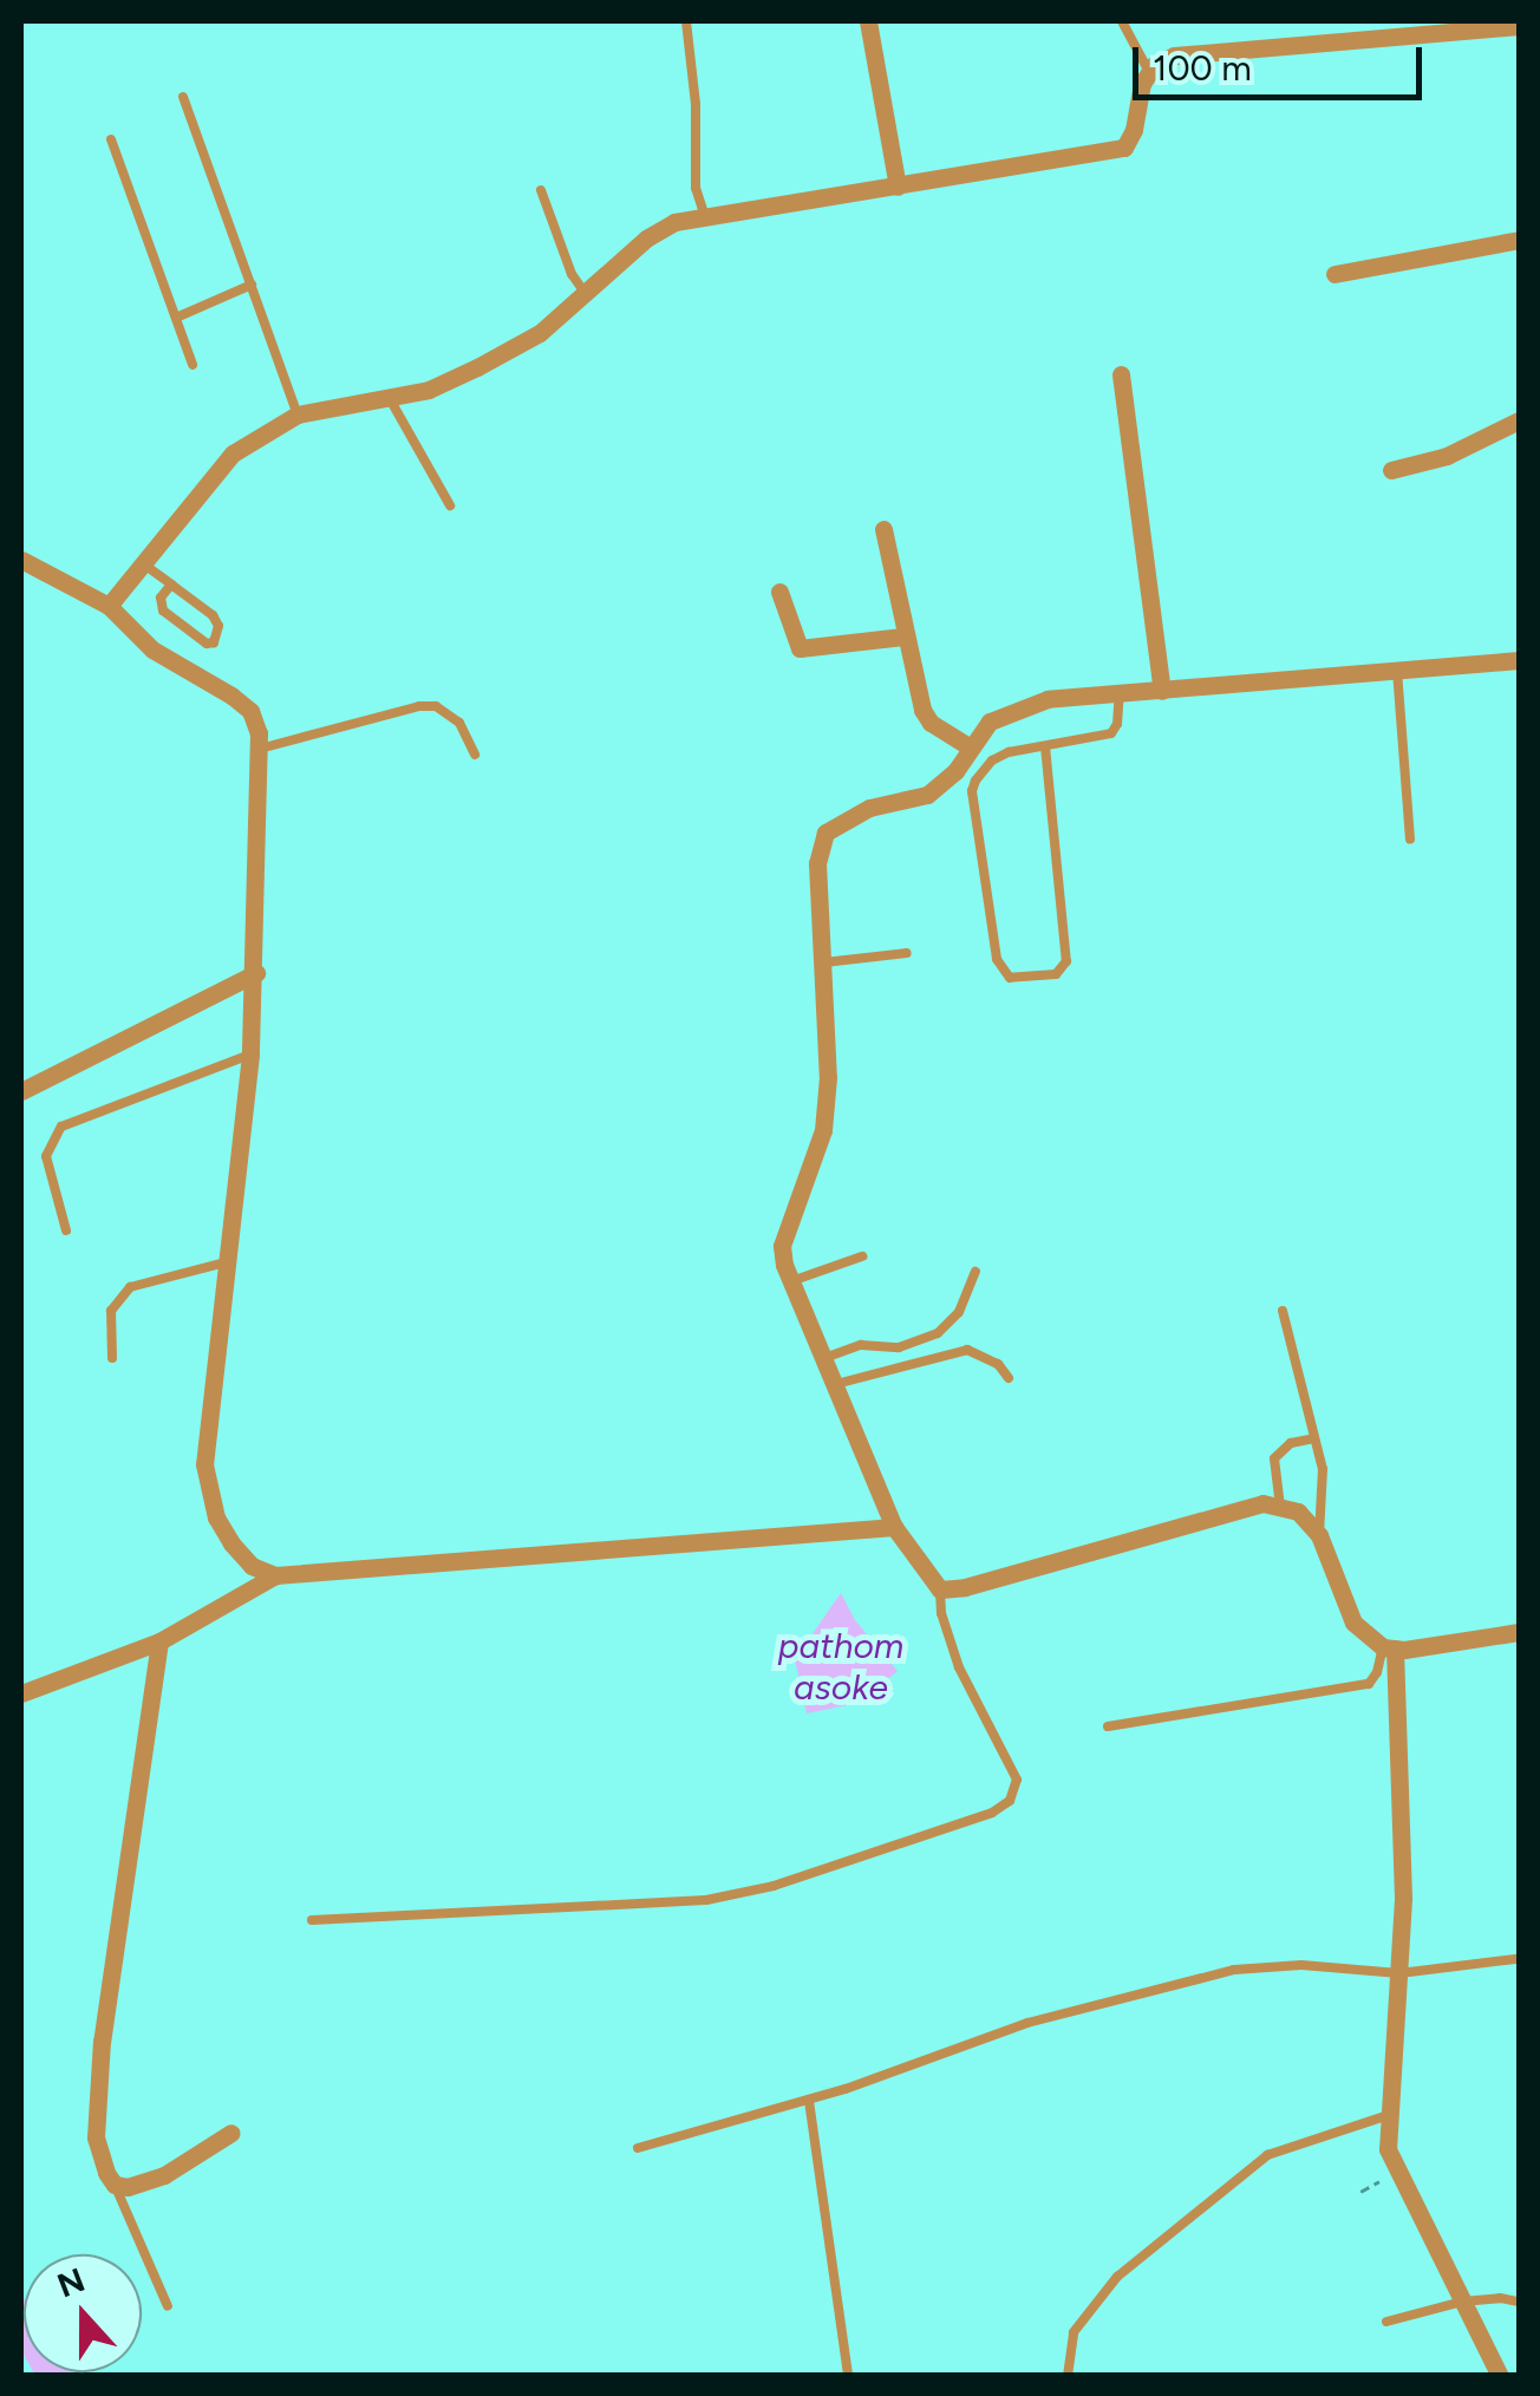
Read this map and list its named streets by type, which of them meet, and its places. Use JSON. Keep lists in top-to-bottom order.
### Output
{
  "water": ["pathom asoke"],
  "scale_bar": "100 m",
  "north": "top"
}
